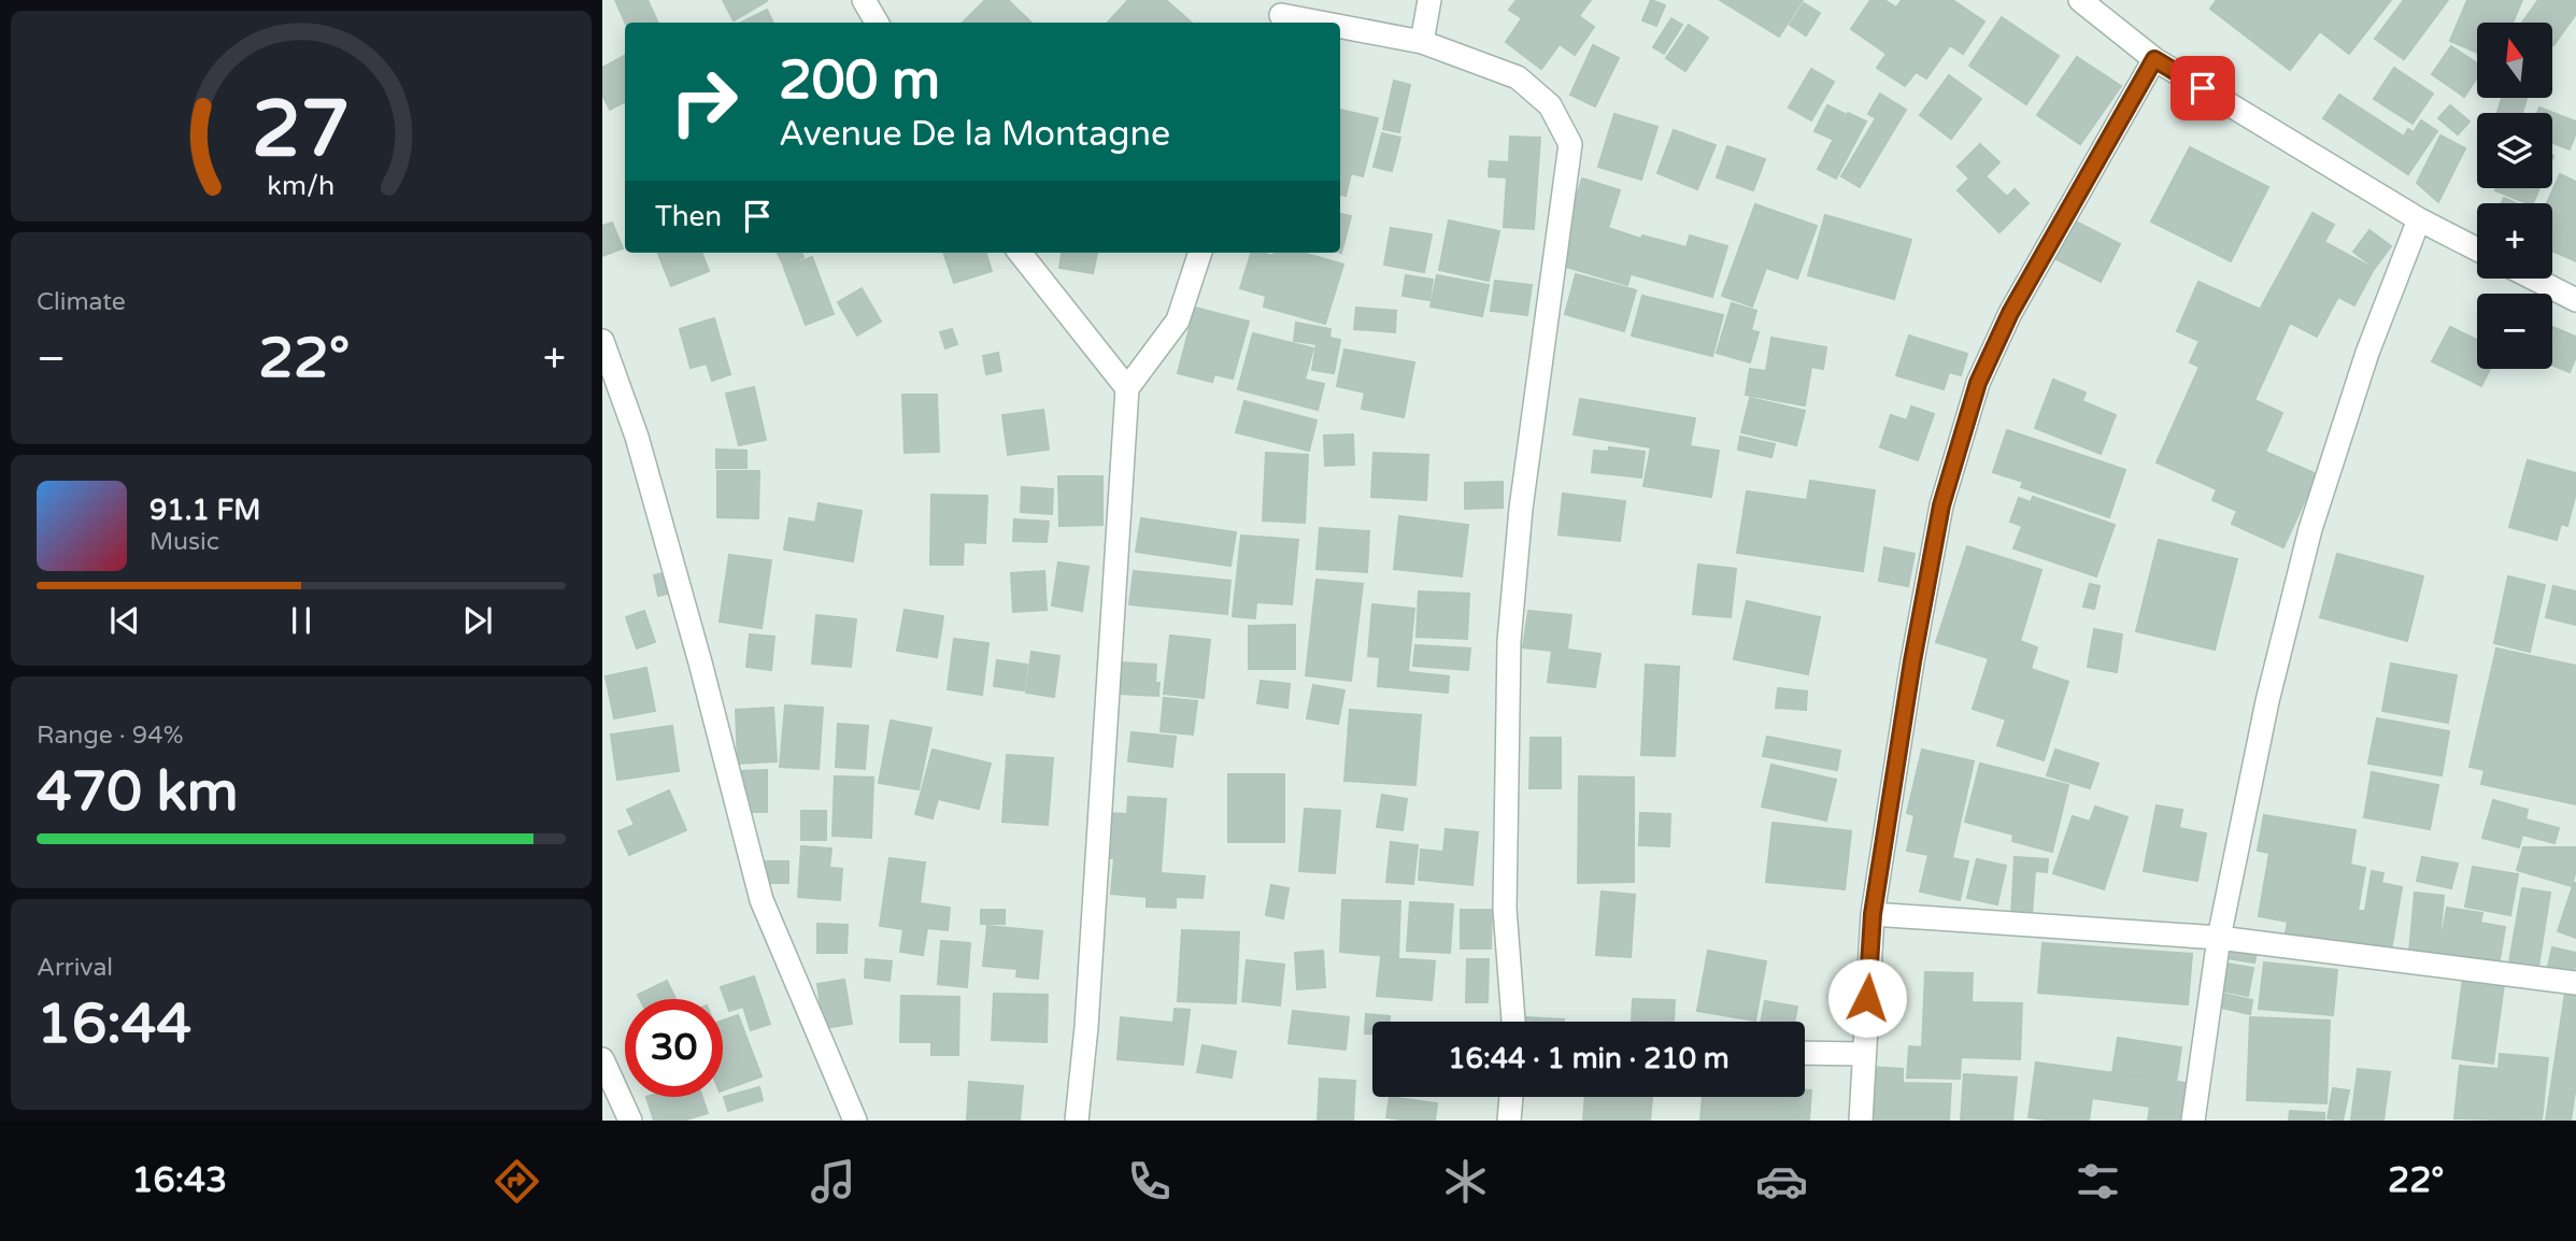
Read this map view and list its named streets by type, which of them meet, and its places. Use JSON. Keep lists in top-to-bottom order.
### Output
{
  "north": "top",
  "page": {
    "map_buttons": ["+", "−"],
    "turn": ["200 m", "Avenue De la Montagne"],
    "then": "Then",
    "tile": [
      "Climate",
      ["Range · 94%", "470 km"],
      ["Arrival", "16:44"]
    ],
    "heat": ["−", "22°", "+"],
    "song": ["91.1 FM", "Music"],
    "limit": "30",
    "trip": "16:44 · 1 min · 210 m",
    "tabs": ["16:43", "22°"],
    "gauge": ["27", "km/h"]
  }
}
